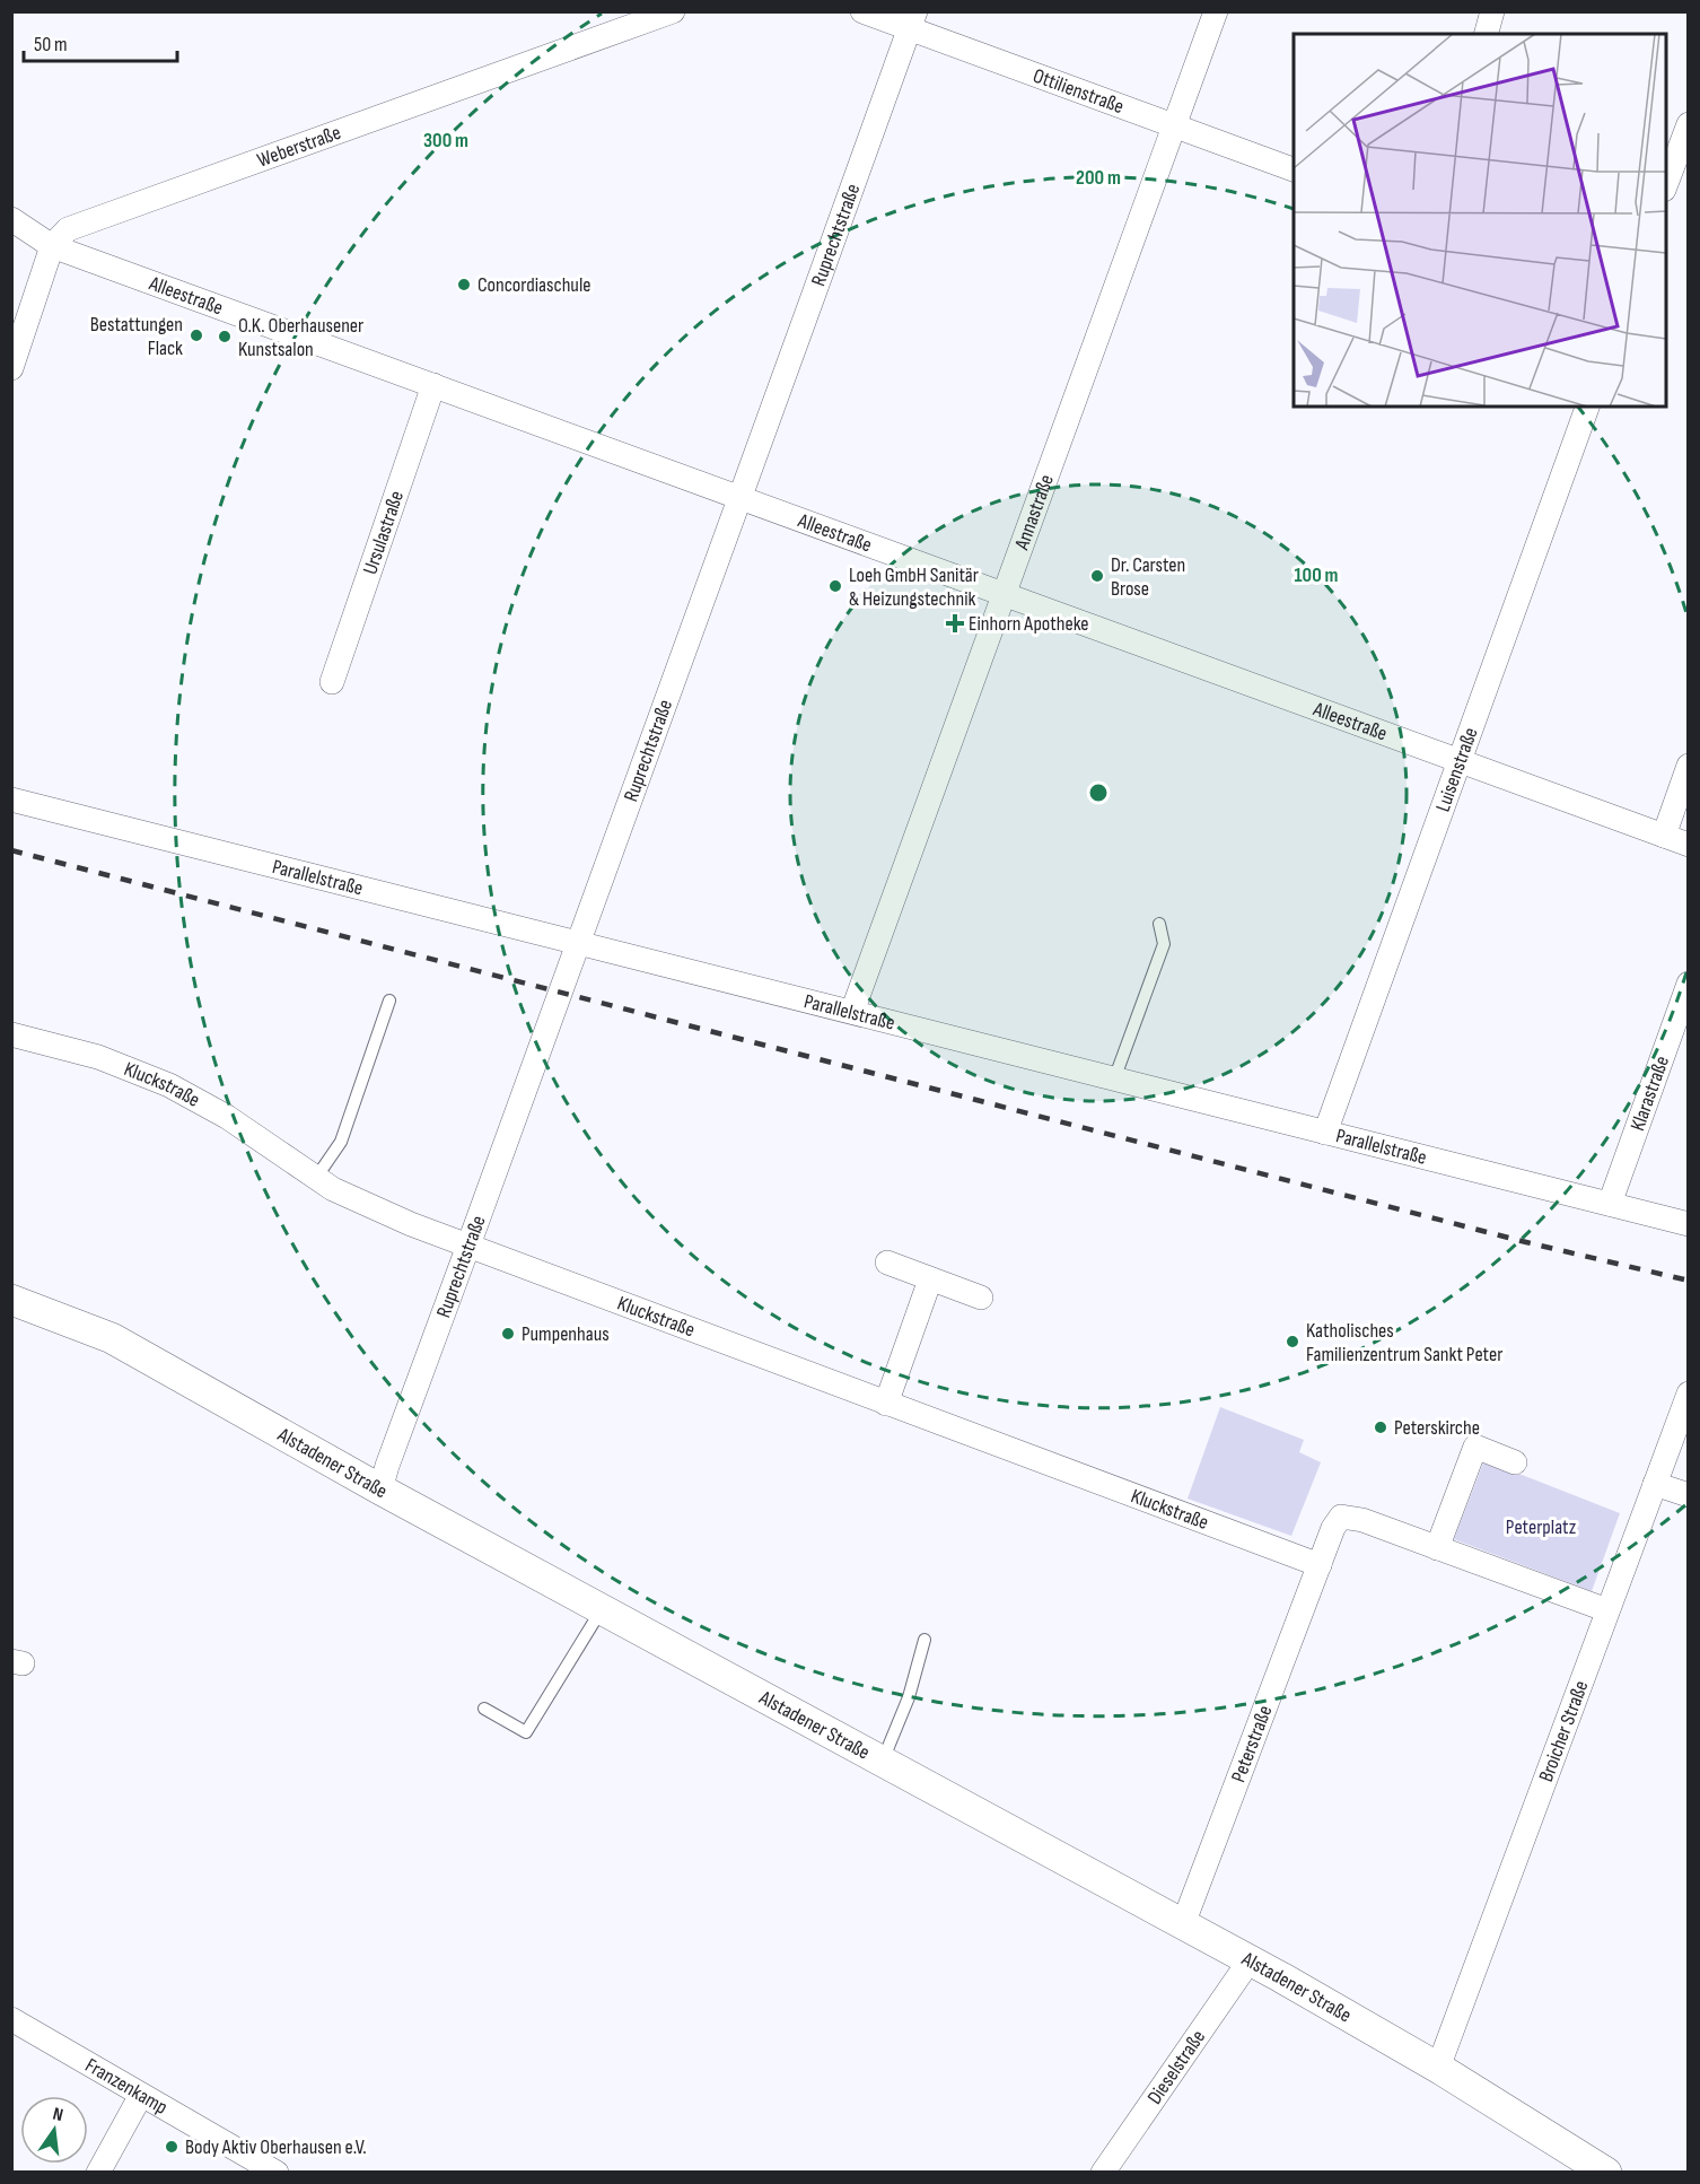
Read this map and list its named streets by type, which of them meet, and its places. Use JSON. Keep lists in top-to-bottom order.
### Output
{
  "streets": {
    "street": [
      "Ottilienstraße",
      "Weberstraße",
      "Ruprechtstraße",
      "Alleestraße",
      "Annastraße",
      "Ursulastraße",
      "Luisenstraße",
      "Parallelstraße",
      "Kluckstraße",
      "Klarastraße",
      "Alstadener Straße",
      "Broicher Straße",
      "Peterstraße",
      "Dieselstraße",
      "Franzenkamp"
    ]
  },
  "crossings": [
    ["Ottilienstraße", "Ruprechtstraße"],
    ["Ottilienstraße", "Annastraße"],
    ["Weberstraße", "Alleestraße"],
    ["Ruprechtstraße", "Alleestraße"],
    ["Ruprechtstraße", "Parallelstraße"],
    ["Ruprechtstraße", "Kluckstraße"],
    ["Ruprechtstraße", "Alstadener Straße"],
    ["Alleestraße", "Annastraße"],
    ["Alleestraße", "Ursulastraße"],
    ["Alleestraße", "Luisenstraße"],
    ["Annastraße", "Parallelstraße"],
    ["Luisenstraße", "Parallelstraße"],
    ["Parallelstraße", "Klarastraße"],
    ["Kluckstraße", "Peterstraße"],
    ["Alstadener Straße", "Broicher Straße"],
    ["Alstadener Straße", "Peterstraße"],
    ["Alstadener Straße", "Dieselstraße"]
  ],
  "parks": ["Peterplatz"],
  "places": {
    "other": [
      "Concordiaschule",
      "Bestattungen Flack",
      "O.K. Oberhausener Kunstsalon",
      "Dr. Carsten Brose",
      "Loeh GmbH Sanitär & Heizungstechnik",
      "Pumpenhaus",
      "Katholisches Familienzentrum Sankt Peter",
      "Peterskirche",
      "Body Aktiv Oberhausen e.V."
    ],
    "health": ["Einhorn Apotheke"]
  },
  "scale_bar": "50 m",
  "north": "top",
  "rings": ["300 m", "200 m", "100 m"]
}
